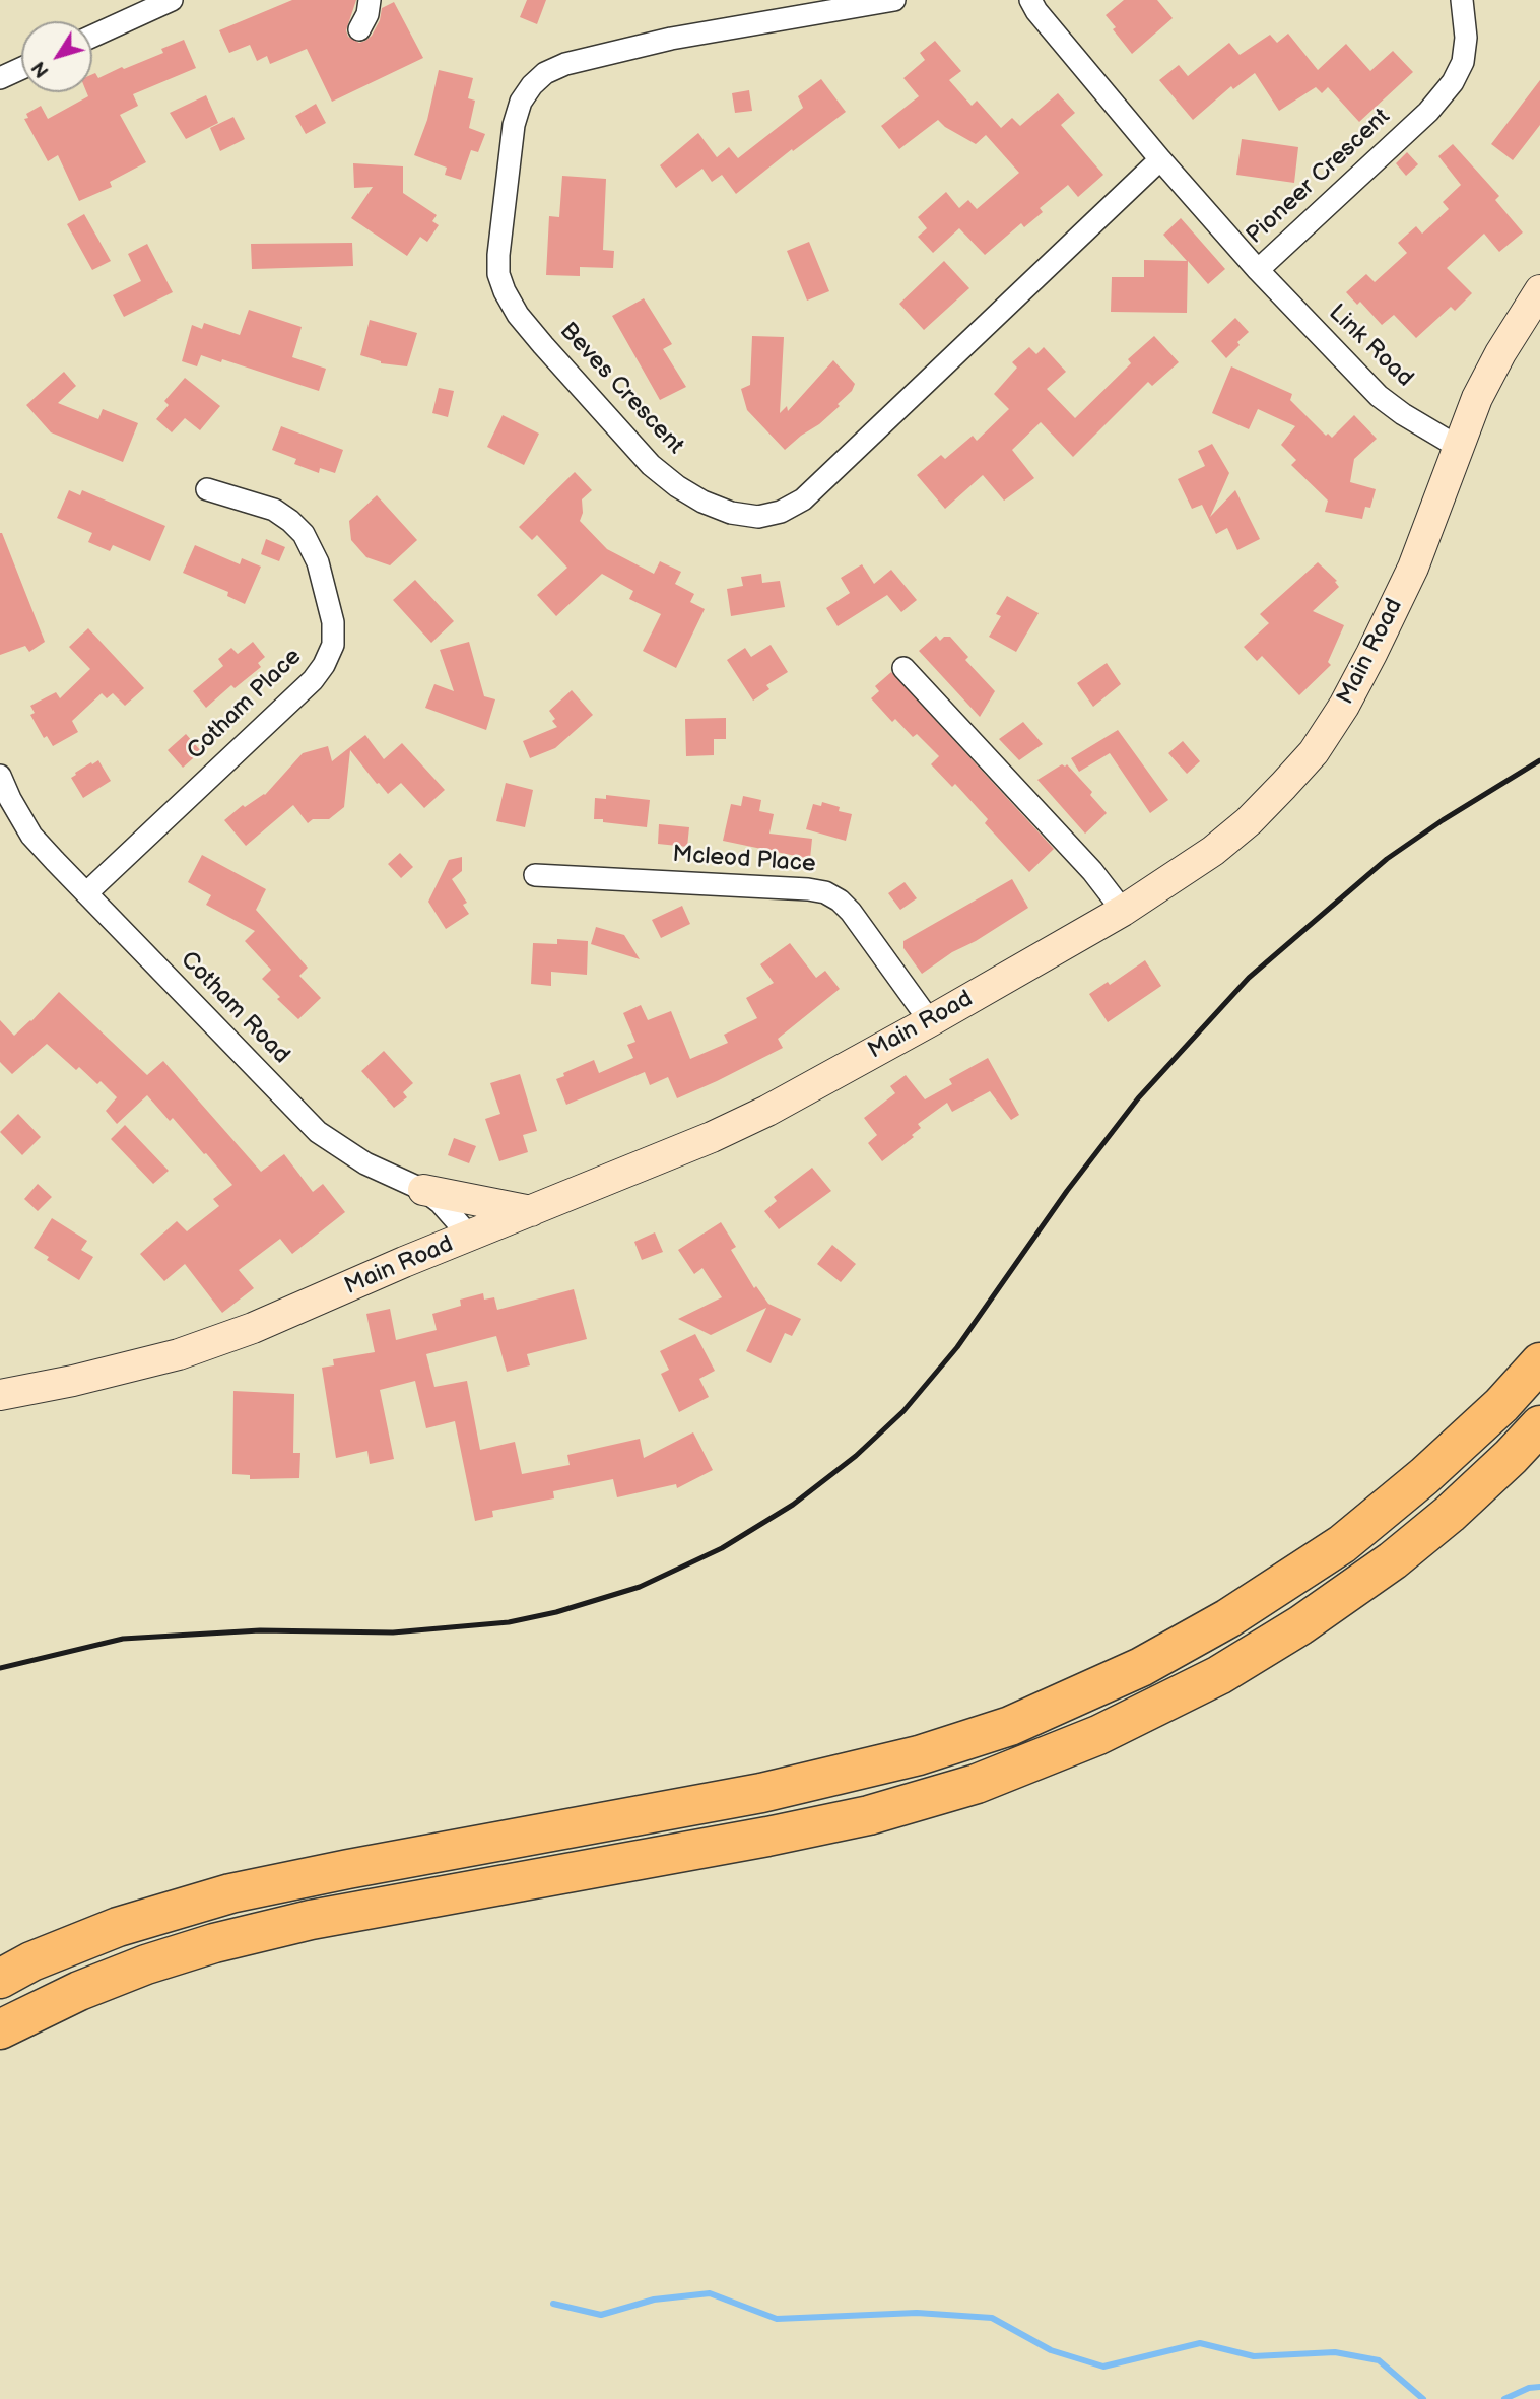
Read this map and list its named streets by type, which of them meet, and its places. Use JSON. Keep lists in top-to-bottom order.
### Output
{
  "streets": {
    "main road": ["Main Road"],
    "street": [
      "Pioneer Crescent",
      "Link Road",
      "Beves Crescent",
      "Cotham Place",
      "Mcleod Place",
      "Cotham Road"
    ]
  },
  "crossings": [
    ["Pioneer Crescent", "Link Road"],
    ["Pioneer Crescent", "Beves Crescent"],
    ["Link Road", "Main Road"],
    ["Main Road", "Mcleod Place"],
    ["Main Road", "Cotham Road"],
    ["Cotham Place", "Cotham Road"]
  ],
  "north": "bottom left"
}
